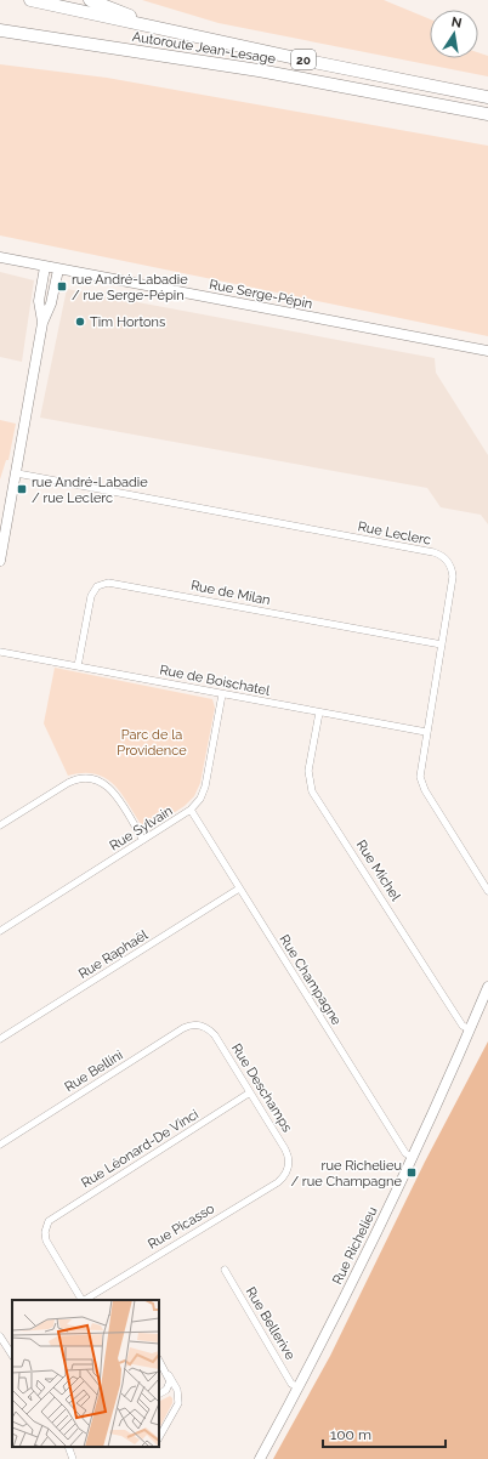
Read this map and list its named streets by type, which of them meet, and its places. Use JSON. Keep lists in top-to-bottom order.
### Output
{
  "streets": {
    "highway": ["Autoroute Jean-Lesage", "20"],
    "street": [
      "Rue Serge-Pépin",
      "Rue Leclerc",
      "Rue de Milan",
      "Rue de Boischatel",
      "Rue Sylvain",
      "Rue Michel",
      "Rue Raphaël",
      "Rue Champagne",
      "Rue Bellini",
      "Rue Deschamps",
      "Rue Léonard-De Vinci",
      "Rue Picasso",
      "Rue Richelieu",
      "Rue Bellerive"
    ]
  },
  "crossings": [
    ["Rue Leclerc", "Rue de Milan"],
    ["Rue Leclerc", "Rue de Boischatel"],
    ["Rue de Milan", "Rue de Boischatel"],
    ["Rue de Boischatel", "Rue Sylvain"],
    ["Rue de Boischatel", "Rue Michel"],
    ["Rue Sylvain", "Rue Champagne"],
    ["Rue Michel", "Rue Richelieu"],
    ["Rue Raphaël", "Rue Champagne"],
    ["Rue Champagne", "Rue Richelieu"],
    ["Rue Bellini", "Rue Deschamps"],
    ["Rue Deschamps", "Rue Léonard-De Vinci"],
    ["Rue Deschamps", "Rue Picasso"],
    ["Rue Richelieu", "Rue Bellerive"]
  ],
  "parks": ["Parc de la Providence"],
  "places": {
    "transit": ["rue André-Labadie / rue Serge-Pépin", "rue André-Labadie / rue Leclerc", "rue Richelieu / rue Champagne"],
    "other": ["Tim Hortons"]
  },
  "scale_bar": "100 m",
  "north": "top"
}
